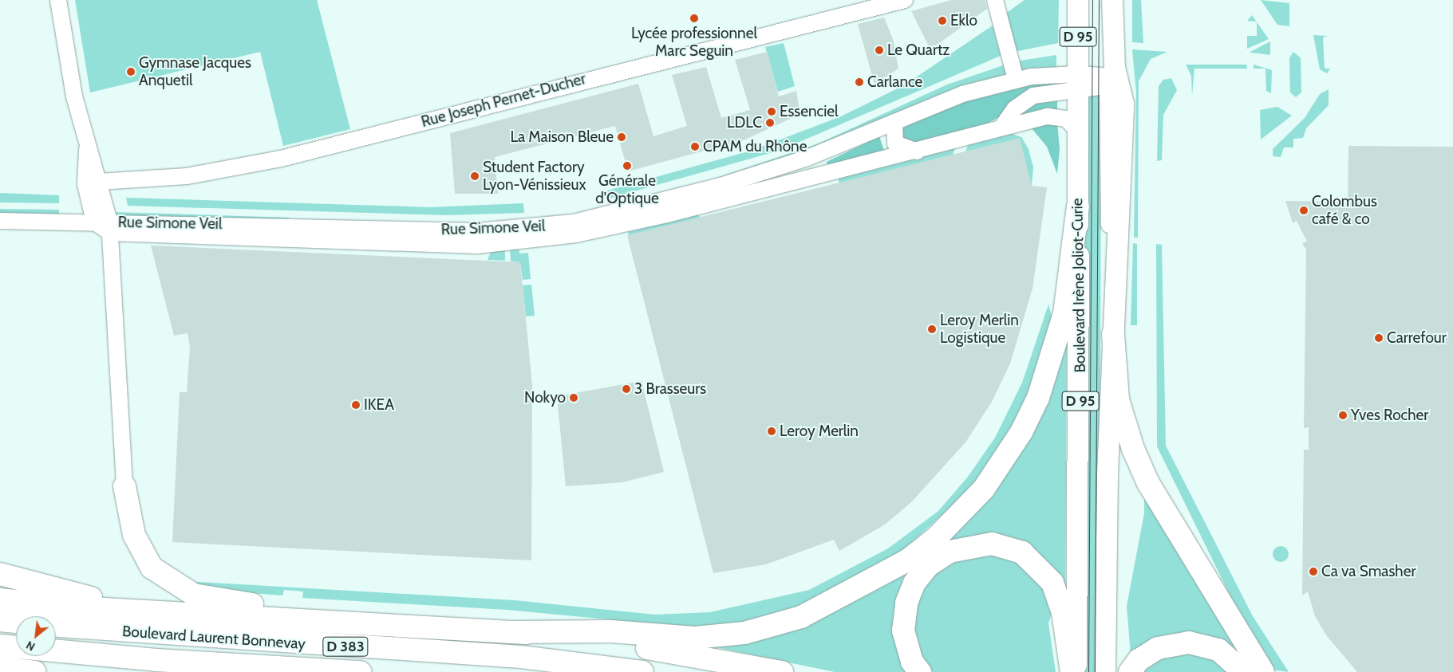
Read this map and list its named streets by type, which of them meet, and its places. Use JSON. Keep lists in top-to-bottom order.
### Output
{
  "streets": {
    "highway": ["Boulevard Laurent Bonnevay", "D 383"],
    "main road": ["D 95", "Boulevard Irène Joliot-Curie"],
    "street": ["Rue Joseph Pernet-Ducher", "Rue Simone Veil"]
  },
  "crossings": [
    ["Rue Simone Veil", "Boulevard Irène Joliot-Curie"]
  ],
  "places": [
    "Lycée professionnel Marc Seguin",
    "Eklo",
    "Le Quartz",
    "Gymnase Jacques Anquetil",
    "Carlance",
    "Essenciel",
    "LDLC",
    "La Maison Bleue",
    "CPAM du Rhône",
    "Générale d'Optique",
    "Student Factory Lyon-Vénissieux",
    "Colombus café & co",
    "Leroy Merlin Logistique",
    "Carrefour",
    "3 Brasseurs",
    "Nokyo",
    "IKEA",
    "Yves Rocher",
    "Leroy Merlin",
    "Ca va Smasher"
  ],
  "north": "bottom left"
}
